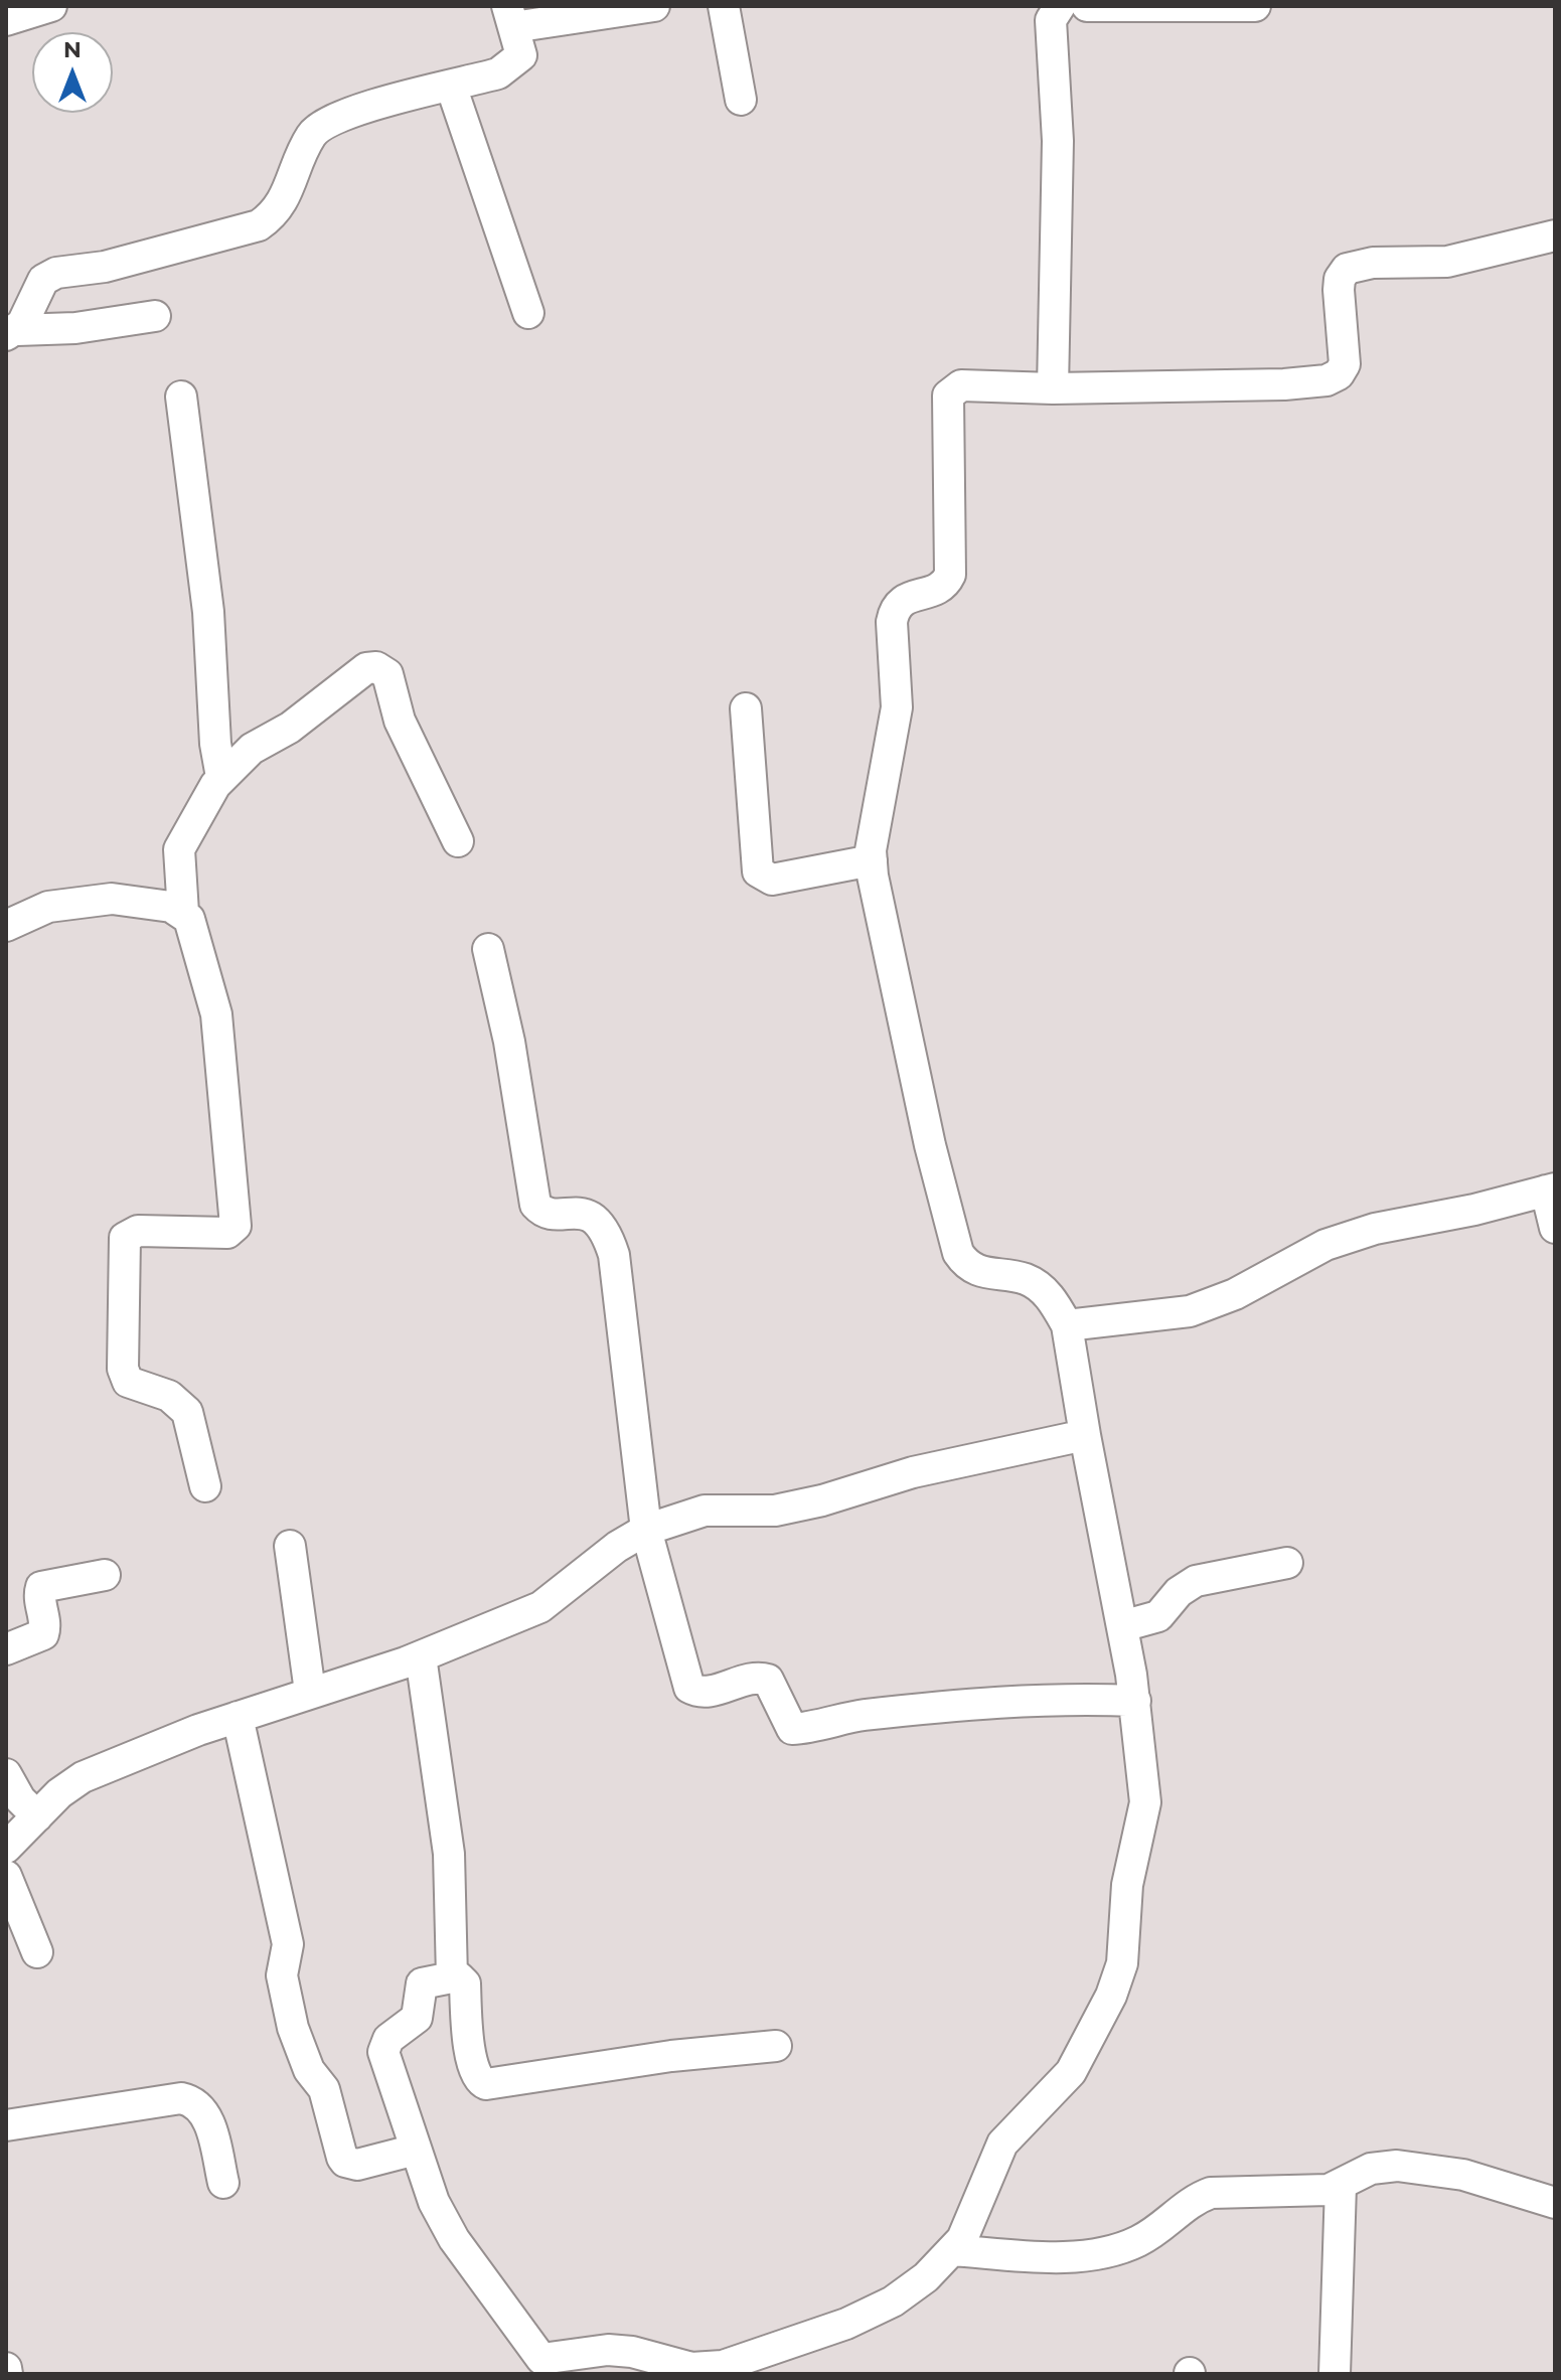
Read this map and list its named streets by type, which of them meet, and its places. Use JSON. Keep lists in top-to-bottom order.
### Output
{
  "north": "top"
}
